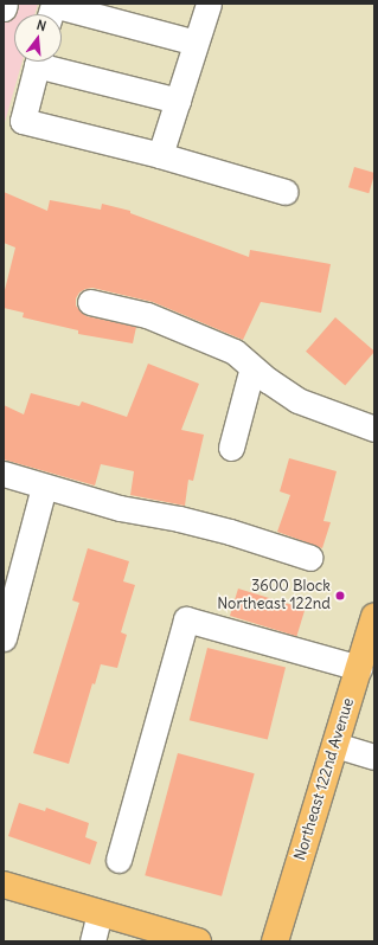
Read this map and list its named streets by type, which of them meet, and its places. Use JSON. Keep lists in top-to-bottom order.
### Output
{
  "streets": {
    "main road": ["Northeast 122nd Avenue"]
  },
  "places": ["3600 Block Northeast 122nd"],
  "north": "top"
}
